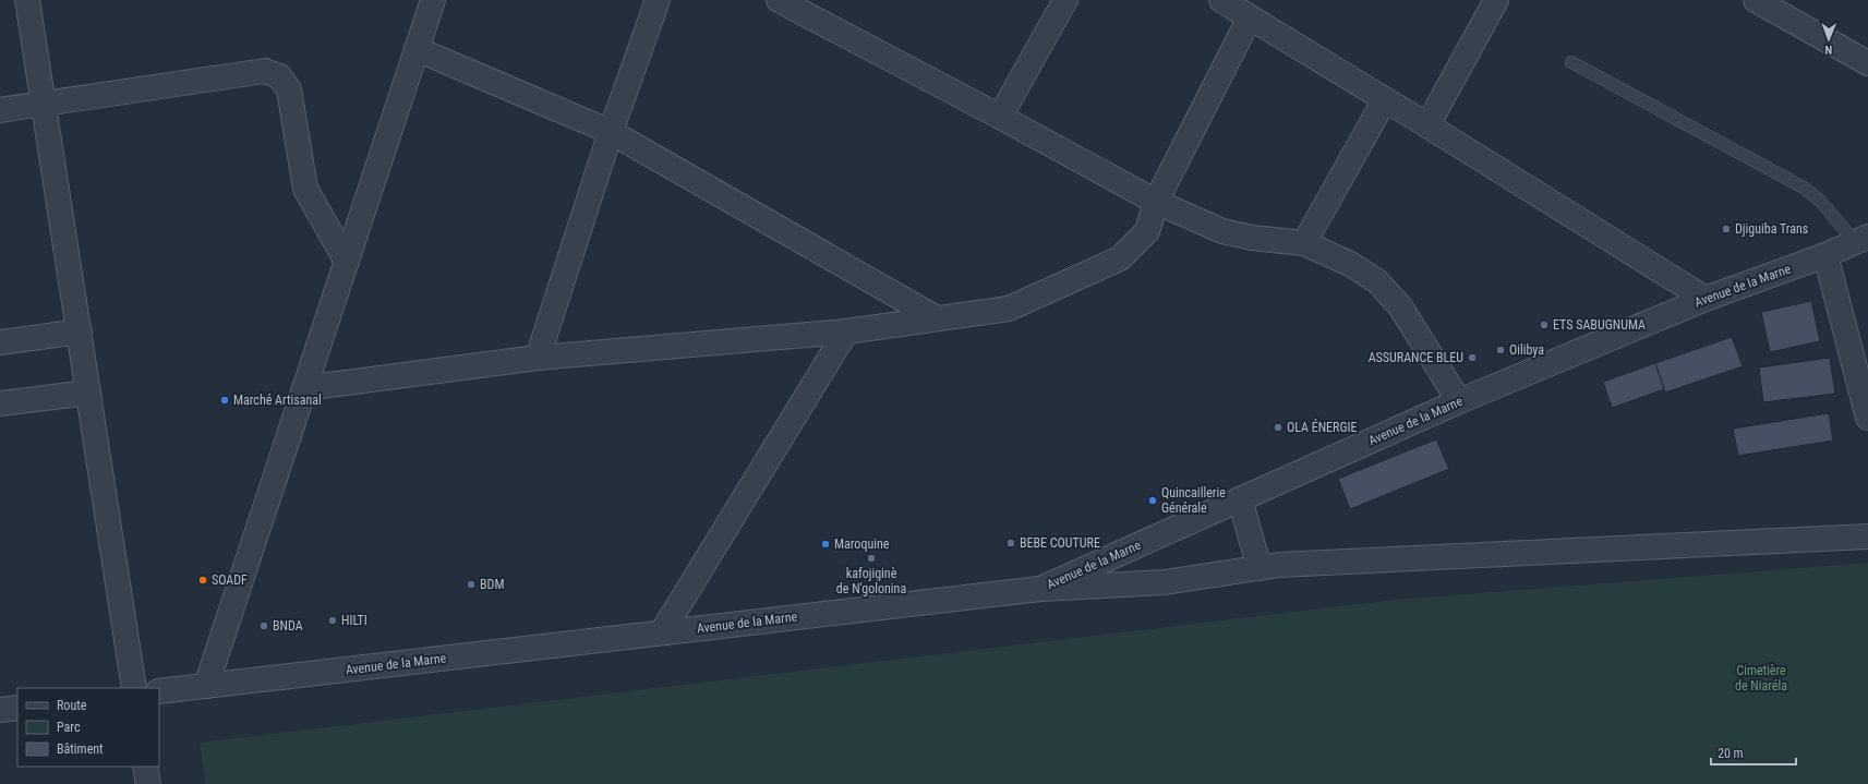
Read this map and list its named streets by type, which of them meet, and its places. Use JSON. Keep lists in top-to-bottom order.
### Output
{
  "streets": {
    "street": ["Avenue de la Marne"]
  },
  "parks": ["Cimetière de Niaréla"],
  "places": [
    "Djiguiba Trans",
    "ETS SABUGNUMA",
    "Oilibya",
    "ASSURANCE BLEU",
    "Marché Artisanal",
    "OLA ÉNERGIE",
    "Quincaillerie Générale",
    "BEBE COUTURE",
    "Maroquine",
    "kafojiginè de N'golonina",
    "SOADF",
    "BDM",
    "HILTI",
    "BNDA"
  ],
  "legend": ["Route", "Parc", "Bâtiment"],
  "scale_bar": "20 m",
  "north": "bottom"
}
